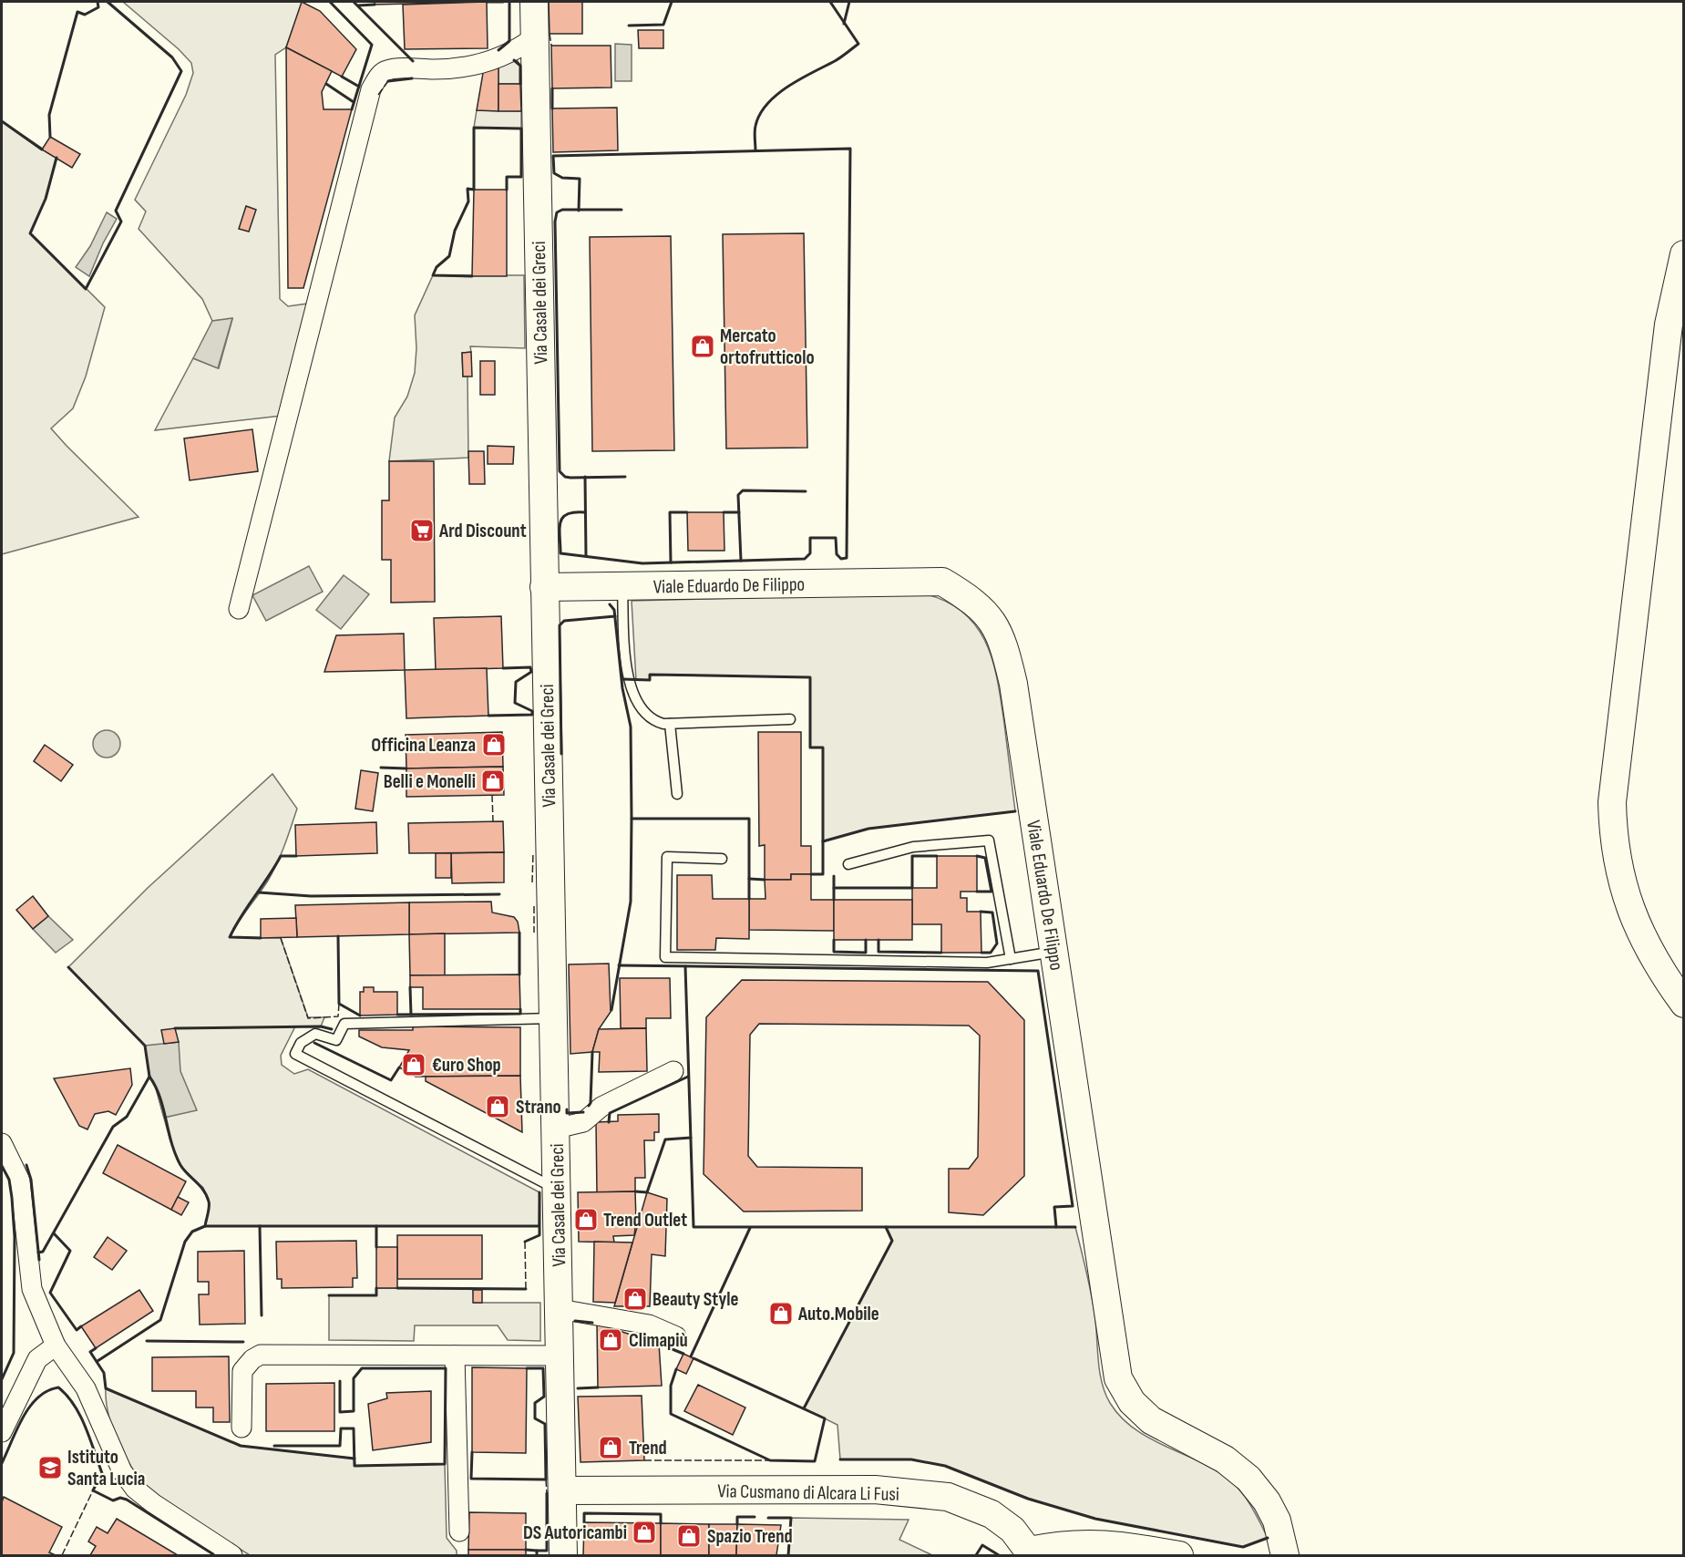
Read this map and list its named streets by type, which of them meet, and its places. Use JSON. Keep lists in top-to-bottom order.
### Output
{
  "streets": {
    "street": ["Via Casale dei Greci", "Viale Eduardo De Filippo", "Via Cusmano di Alcara Li Fusi"]
  },
  "crossings": [
    ["Via Casale dei Greci", "Viale Eduardo De Filippo"],
    ["Via Casale dei Greci", "Via Cusmano di Alcara Li Fusi"]
  ],
  "places": {
    "shop": [
      "Mercato ortofrutticolo",
      "Officina Leanza",
      "Belli e Monelli",
      "€uro Shop",
      "Strano",
      "Trend Outlet",
      "Beauty Style",
      "Auto.Mobile",
      "Climapiù",
      "Trend",
      "DS Autoricambi",
      "Spazio Trend"
    ],
    "supermarket": ["Ard Discount"],
    "school or university": ["Istituto Santa Lucia"]
  }
}
